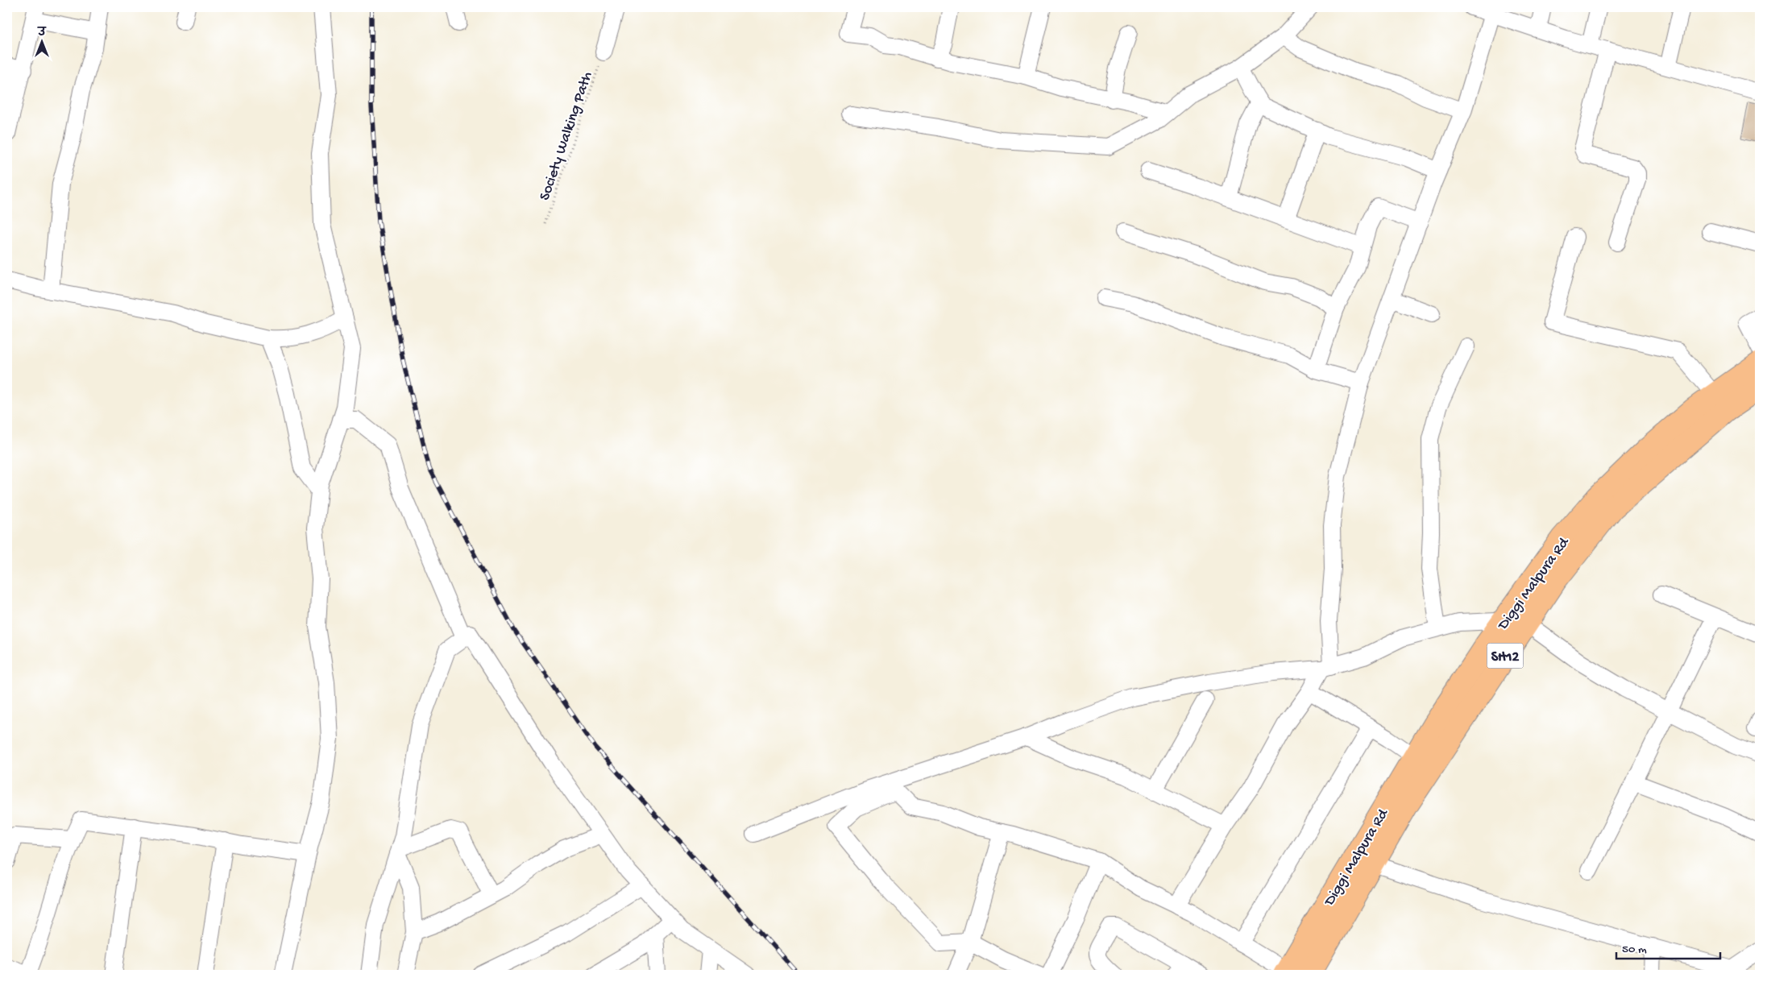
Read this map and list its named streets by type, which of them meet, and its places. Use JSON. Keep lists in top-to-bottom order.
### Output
{
  "streets": {
    "main road": ["Diggi Malpura Rd", "SH12"],
    "path": ["Society Walking Path"]
  },
  "scale_bar": "50 m",
  "north": "top"
}
